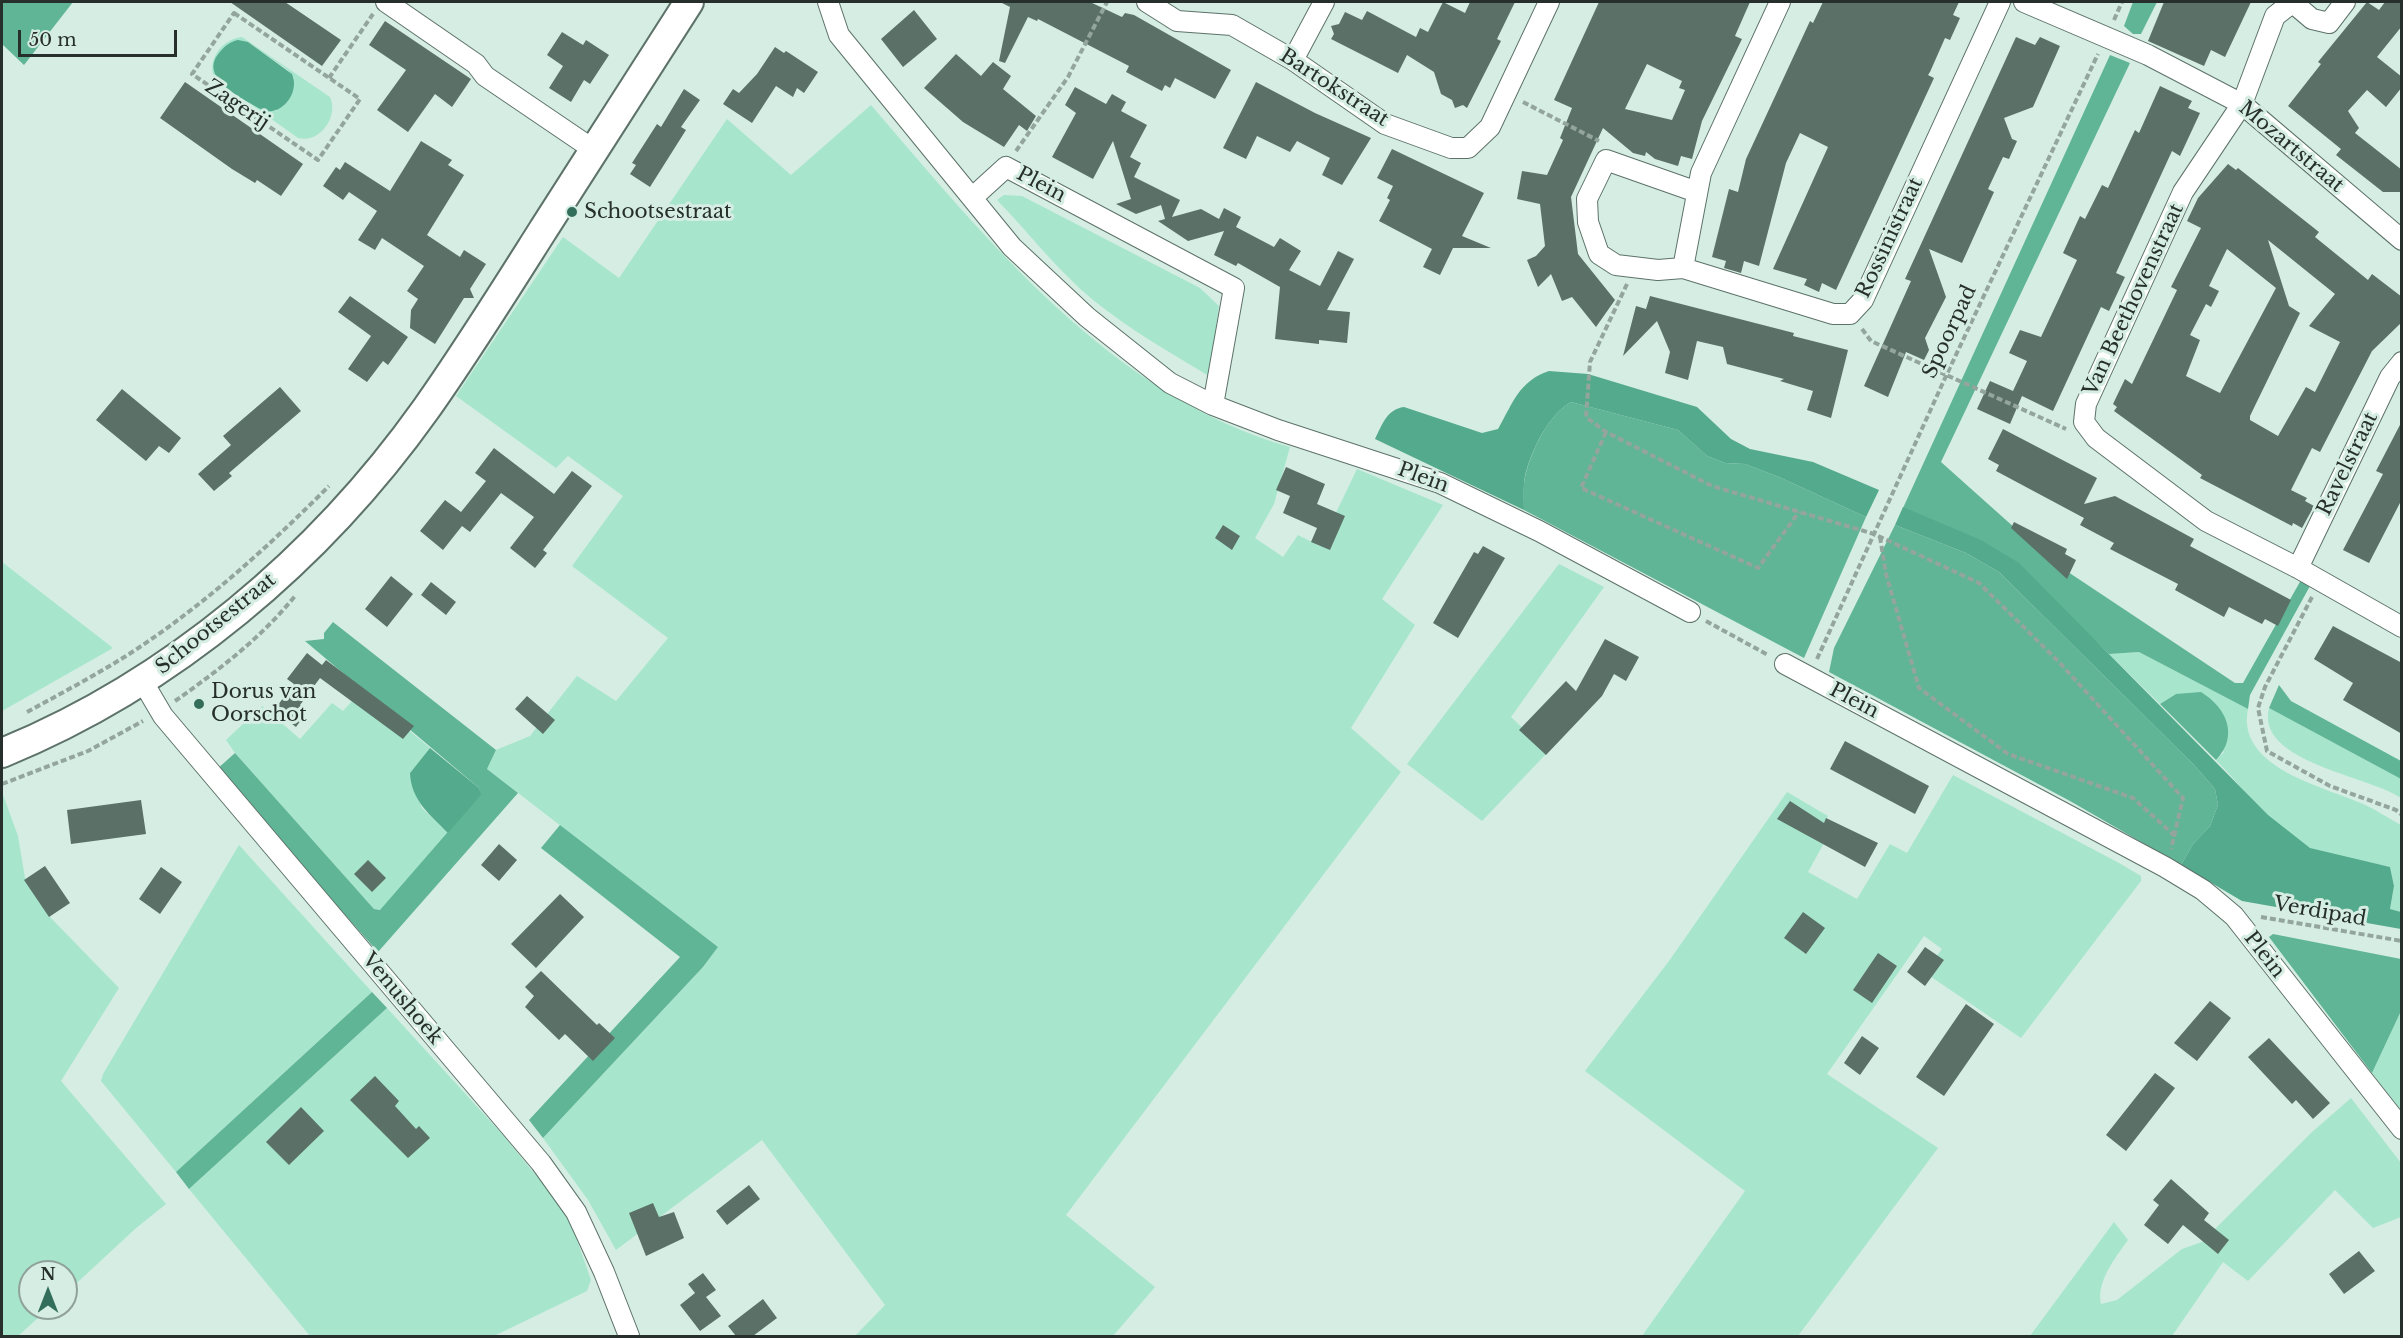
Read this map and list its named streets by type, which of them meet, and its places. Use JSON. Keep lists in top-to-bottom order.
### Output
{
  "streets": {
    "main road": ["Schootsestraat"],
    "street": [
      "Bartokstraat",
      "Mozartstraat",
      "Plein",
      "Rossinistraat",
      "Van Beethovenstraat",
      "Ravelstraat",
      "Venushoek"
    ],
    "path": ["Zagerij", "Spoorpad", "Verdipad"]
  },
  "crossings": [
    ["Mozartstraat", "Van Beethovenstraat"],
    ["Mozartstraat", "Spoorpad"],
    ["Plein", "Spoorpad"],
    ["Plein", "Verdipad"],
    ["Van Beethovenstraat", "Ravelstraat"],
    ["Schootsestraat", "Venushoek"]
  ],
  "places": ["Schootsestraat", "Dorus van Oorschot"],
  "scale_bar": "50 m",
  "north": "top"
}
